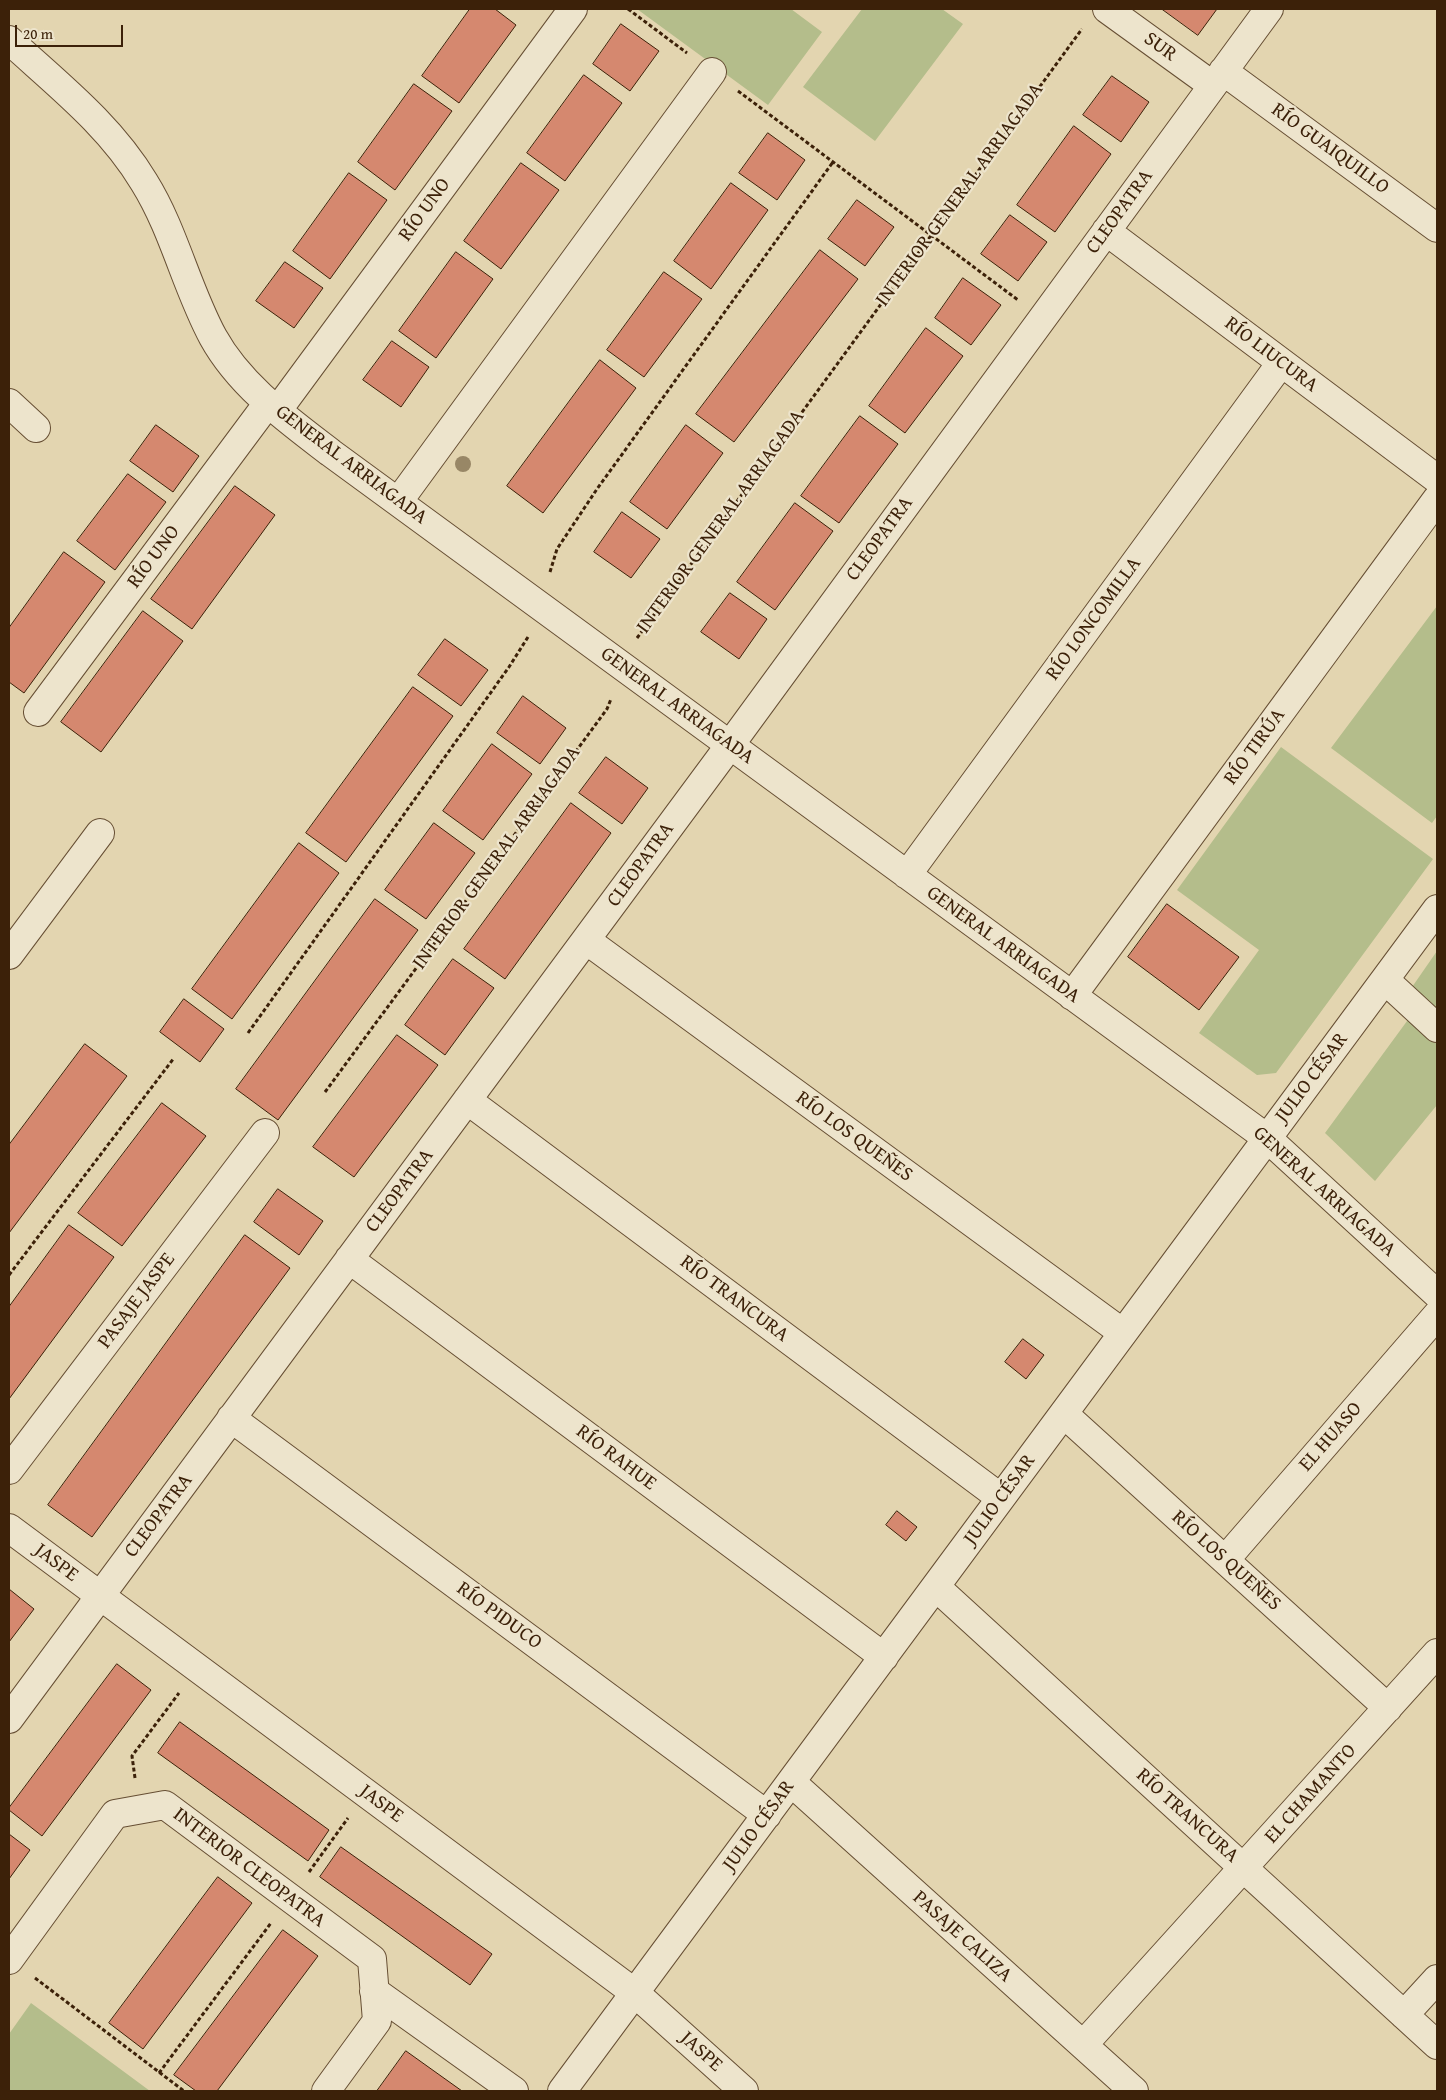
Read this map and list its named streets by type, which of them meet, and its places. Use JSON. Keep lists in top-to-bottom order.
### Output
{
  "streets": {
    "street": [
      "SUR",
      "RÍO GUAIQUILLO",
      "RÍO UNO",
      "CLEOPATRA",
      "RÍO LIUCURA",
      "GENERAL ARRIAGADA",
      "RÍO LONCOMILLA",
      "RÍO TIRÚA",
      "JULIO CÉSAR",
      "RÍO LOS QUEÑES",
      "RÍO TRANCURA",
      "PASAJE JASPE",
      "EL HUASO",
      "RÍO RAHUE",
      "JASPE",
      "RÍO PIDUCO",
      "EL CHAMANTO",
      "INTERIOR CLEOPATRA",
      "PASAJE CALIZA"
    ],
    "path": ["INTERIOR GENERAL ARRIAGADA"]
  },
  "crossings": [
    ["SUR", "RÍO GUAIQUILLO"],
    ["SUR", "CLEOPATRA"],
    ["RÍO GUAIQUILLO", "CLEOPATRA"],
    ["INTERIOR GENERAL ARRIAGADA", "GENERAL ARRIAGADA"],
    ["RÍO UNO", "GENERAL ARRIAGADA"],
    ["CLEOPATRA", "RÍO LIUCURA"],
    ["CLEOPATRA", "GENERAL ARRIAGADA"],
    ["CLEOPATRA", "RÍO LOS QUEÑES"],
    ["CLEOPATRA", "RÍO TRANCURA"],
    ["CLEOPATRA", "RÍO RAHUE"],
    ["CLEOPATRA", "JASPE"],
    ["CLEOPATRA", "RÍO PIDUCO"],
    ["RÍO LIUCURA", "RÍO LONCOMILLA"],
    ["GENERAL ARRIAGADA", "RÍO LONCOMILLA"],
    ["GENERAL ARRIAGADA", "RÍO TIRÚA"],
    ["GENERAL ARRIAGADA", "JULIO CÉSAR"],
    ["JULIO CÉSAR", "RÍO LOS QUEÑES"],
    ["JULIO CÉSAR", "RÍO TRANCURA"],
    ["JULIO CÉSAR", "RÍO RAHUE"],
    ["JULIO CÉSAR", "JASPE"],
    ["JULIO CÉSAR", "RÍO PIDUCO"],
    ["JULIO CÉSAR", "PASAJE CALIZA"],
    ["RÍO LOS QUEÑES", "EL HUASO"],
    ["RÍO LOS QUEÑES", "EL CHAMANTO"],
    ["RÍO TRANCURA", "EL CHAMANTO"],
    ["EL CHAMANTO", "PASAJE CALIZA"]
  ],
  "scale_bar": "20 m"
}
